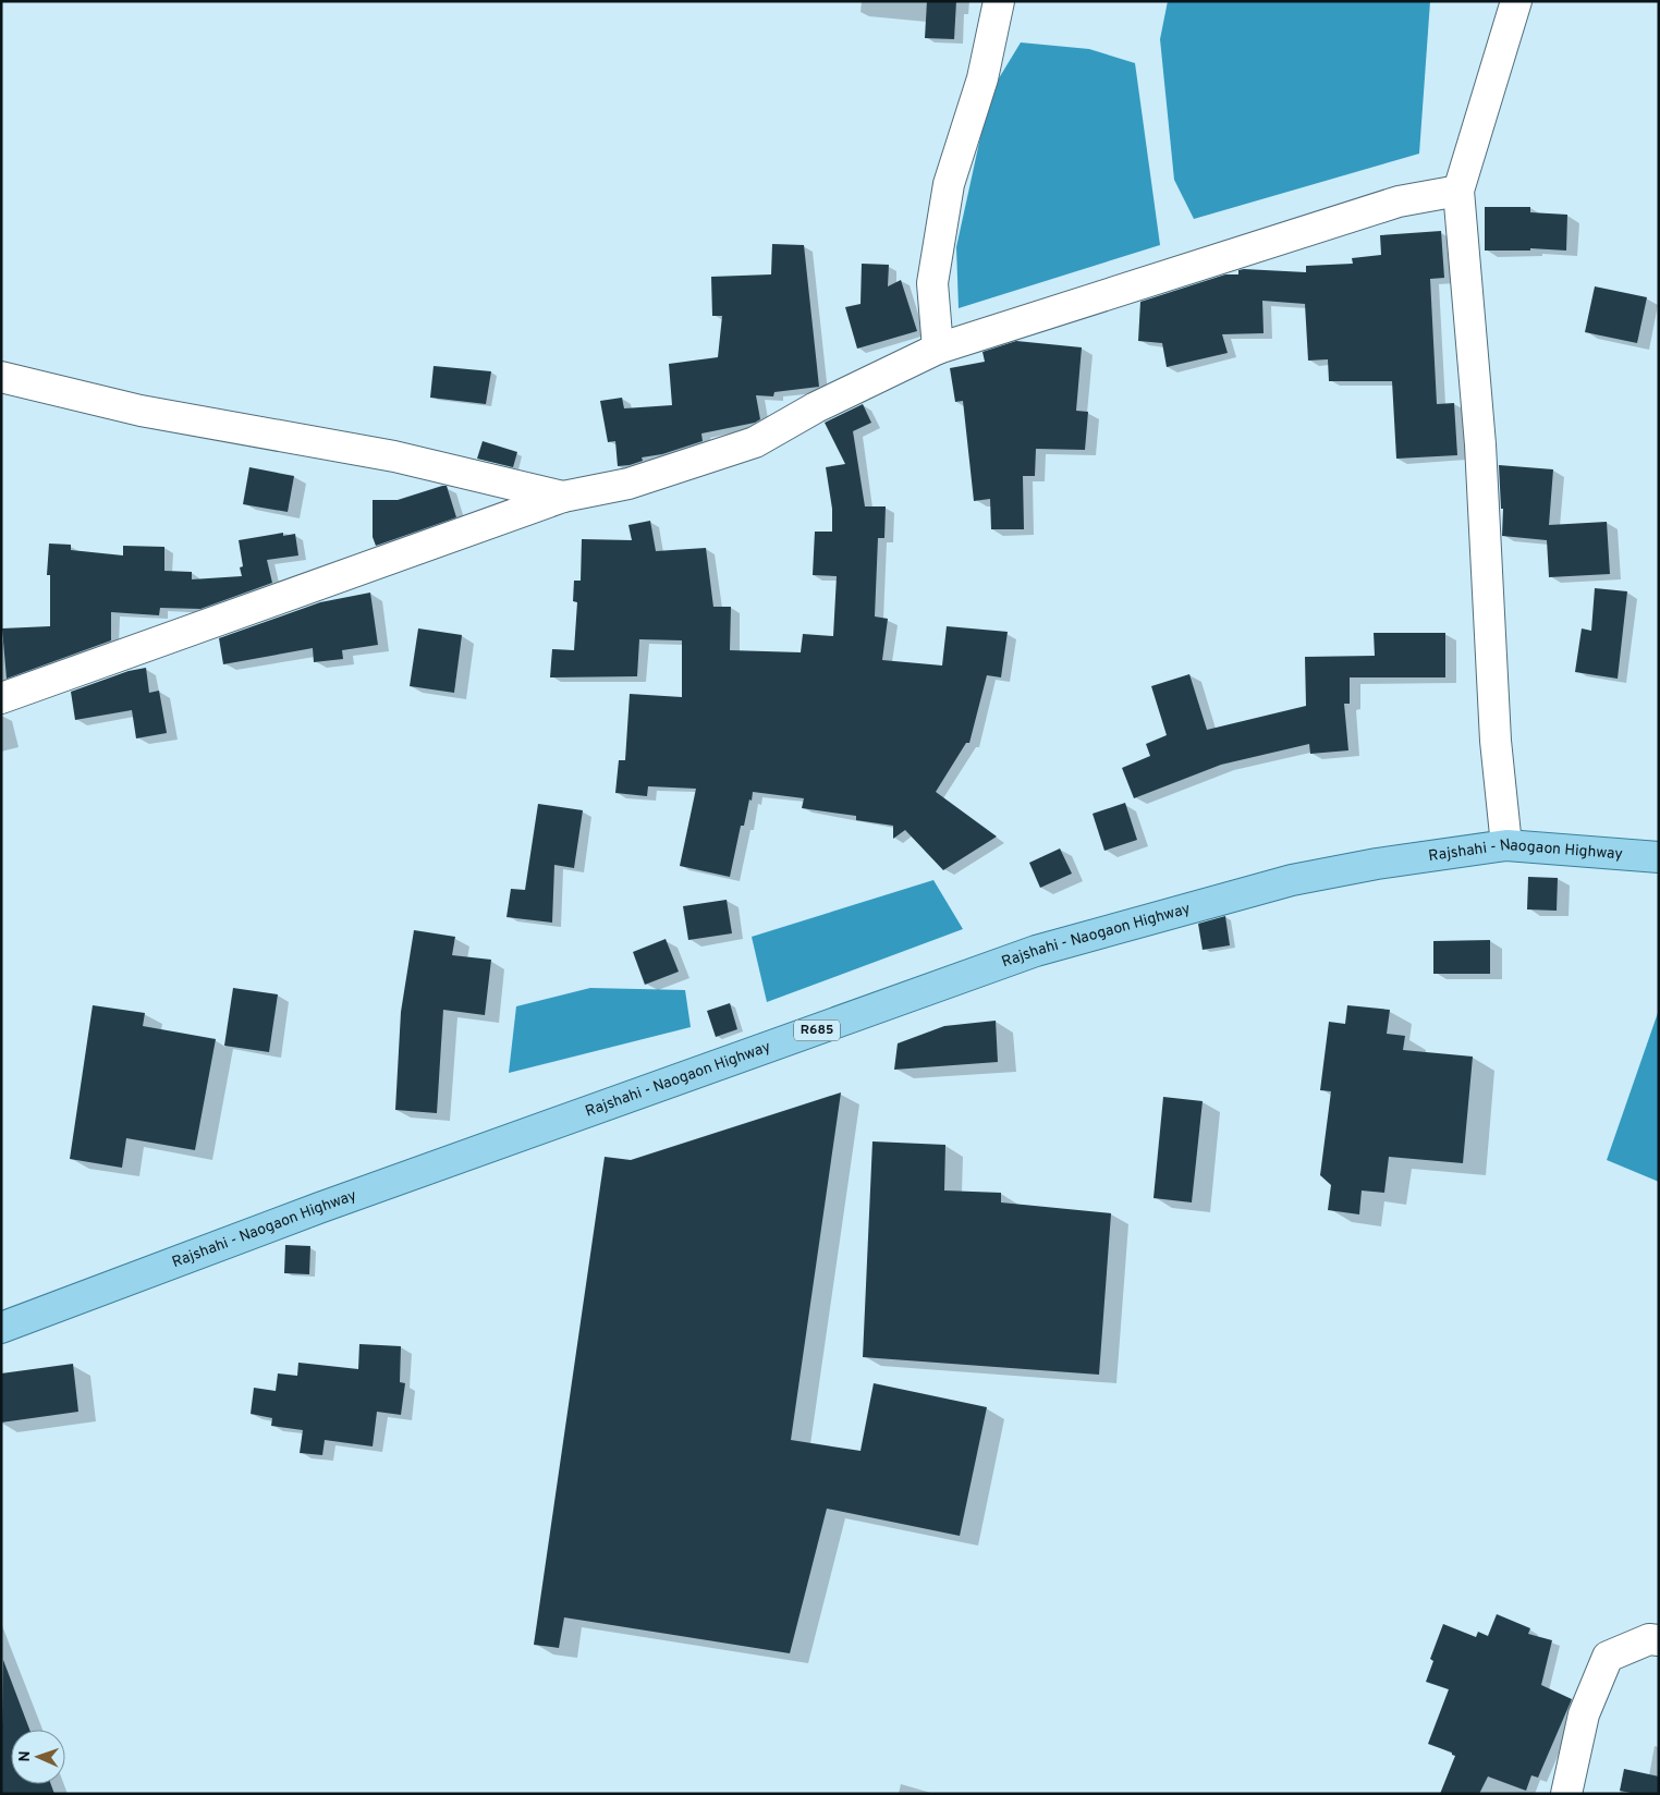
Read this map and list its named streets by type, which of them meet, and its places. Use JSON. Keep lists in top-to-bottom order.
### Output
{
  "streets": {
    "main road": ["Rajshahi - Naogaon Highway", "R685"]
  },
  "north": "left"
}
